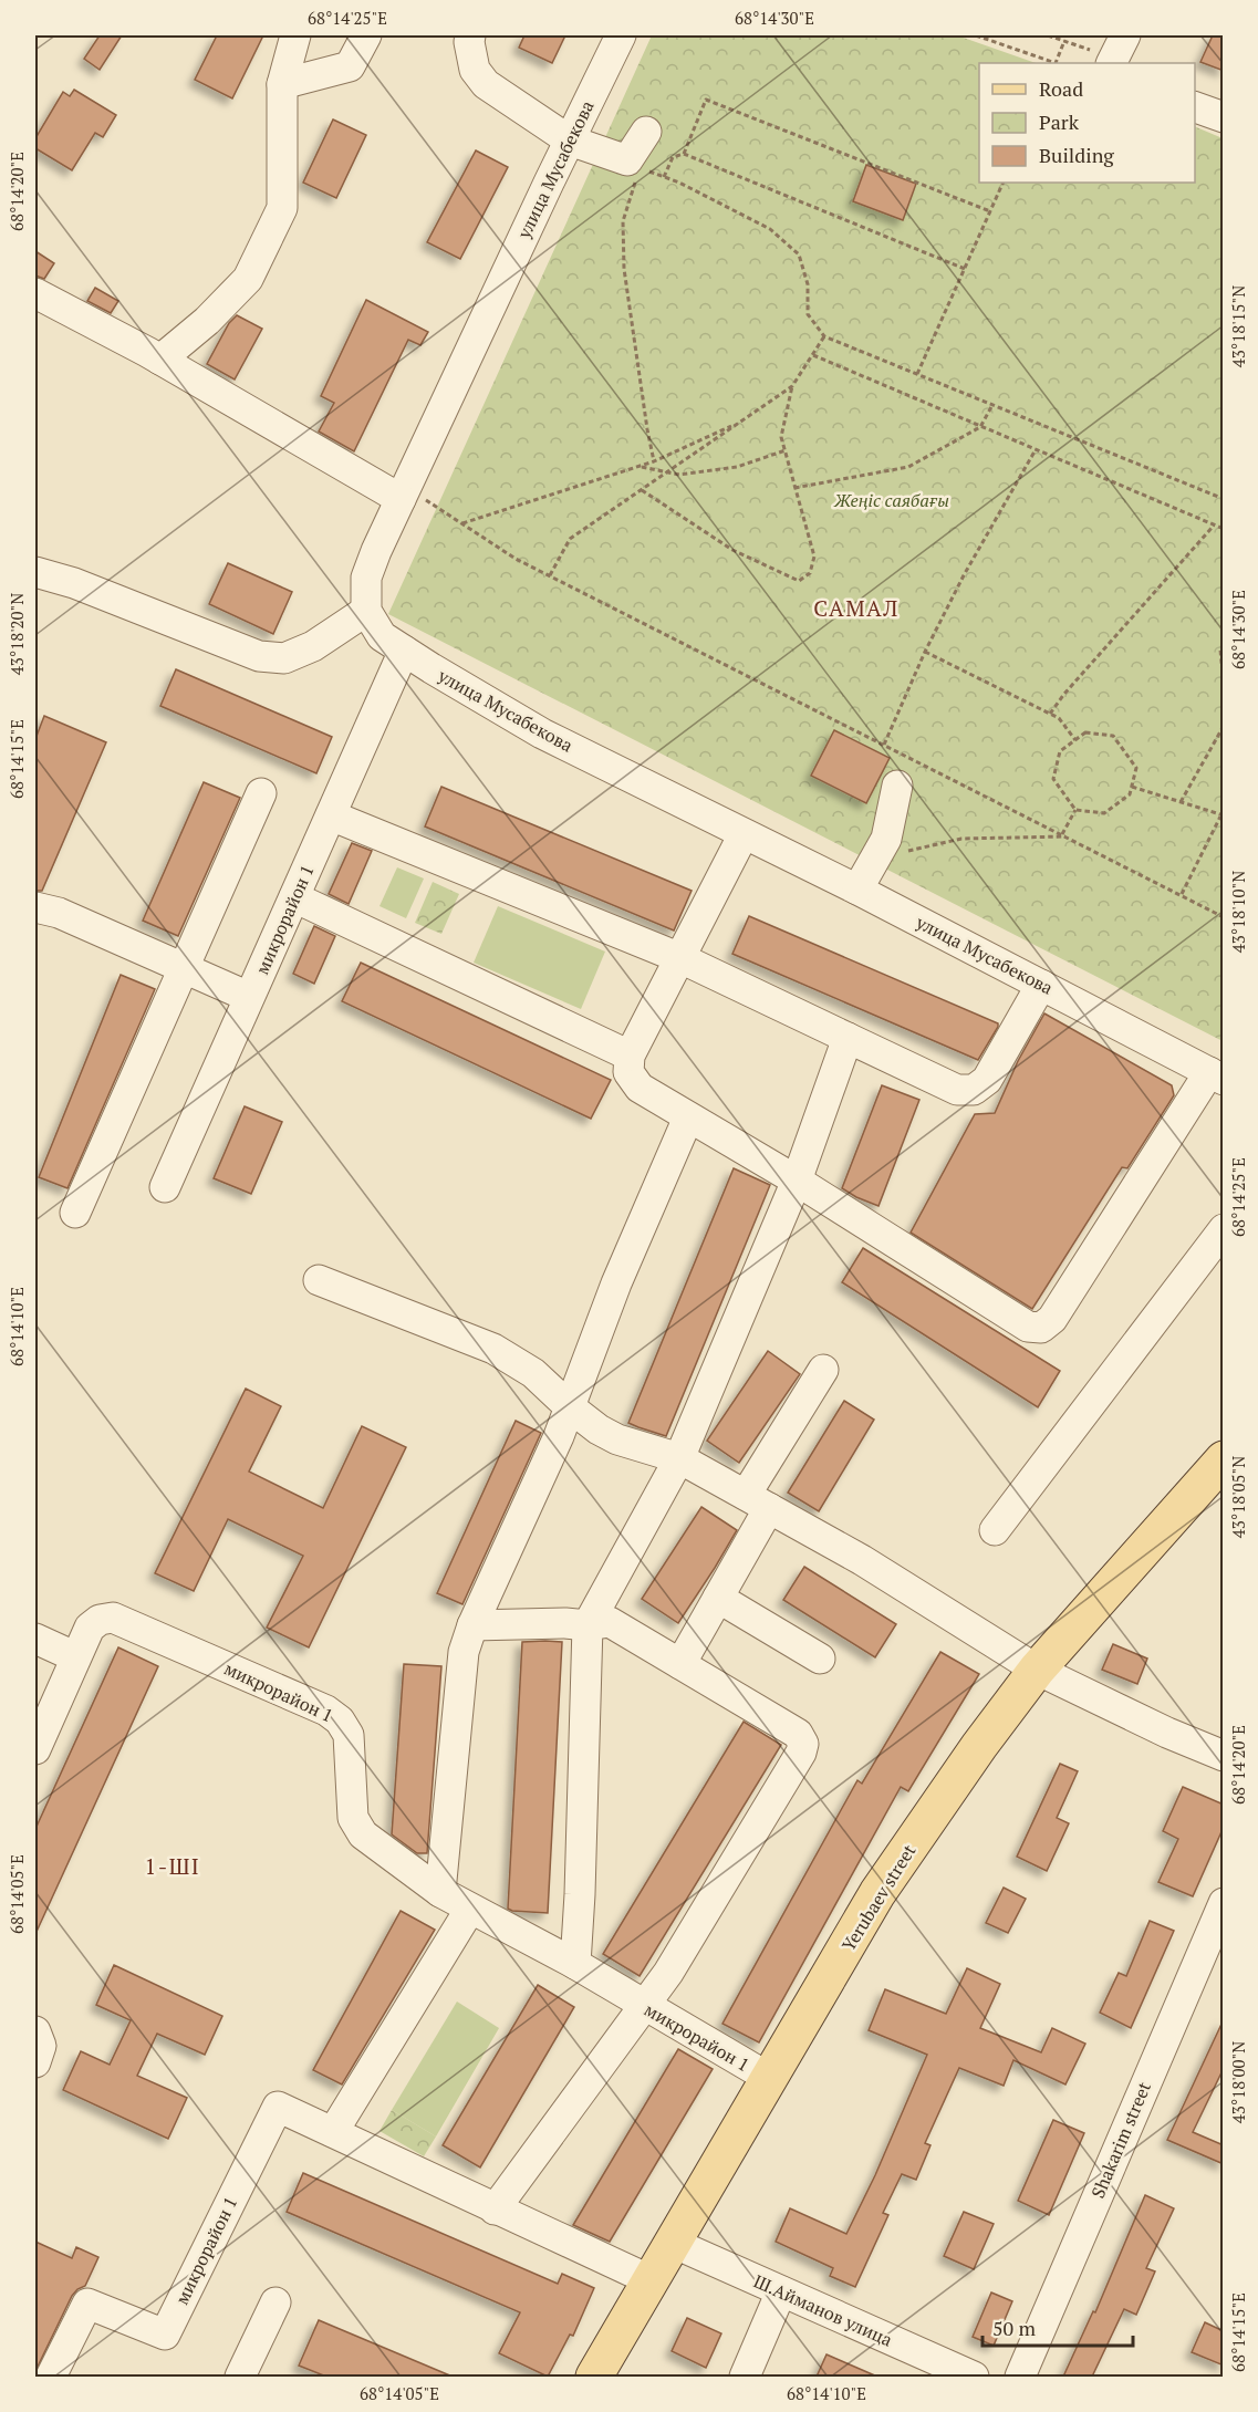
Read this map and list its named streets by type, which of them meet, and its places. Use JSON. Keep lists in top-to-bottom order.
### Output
{
  "streets": {
    "main road": ["Yerubaev street"],
    "street": [
      "улица Мусабекова",
      "микрорайон 1",
      "Shakarim street",
      "Ш.Айманов улица"
    ]
  },
  "crossings": [
    ["улица Мусабекова", "микрорайон 1"],
    ["микрорайон 1", "Yerubaev street"],
    ["Yerubaev street", "Ш.Айманов улица"]
  ],
  "districts": ["САМАЛ", "1-ШІ"],
  "parks": ["Жеңіс саябағы"],
  "legend": ["Road", "Park", "Building"],
  "scale_bar": "50 m",
  "coordinates": [
    "68°14'25\"E",
    "68°14'30\"E",
    "68°14'20\"E",
    "43°18'15\"N",
    "43°18'20\"N",
    "68°14'15\"E",
    "43°18'10\"N",
    "68°14'10\"E",
    "43°18'05\"N",
    "68°14'05\"E",
    "43°18'00\"N"
  ]
}
